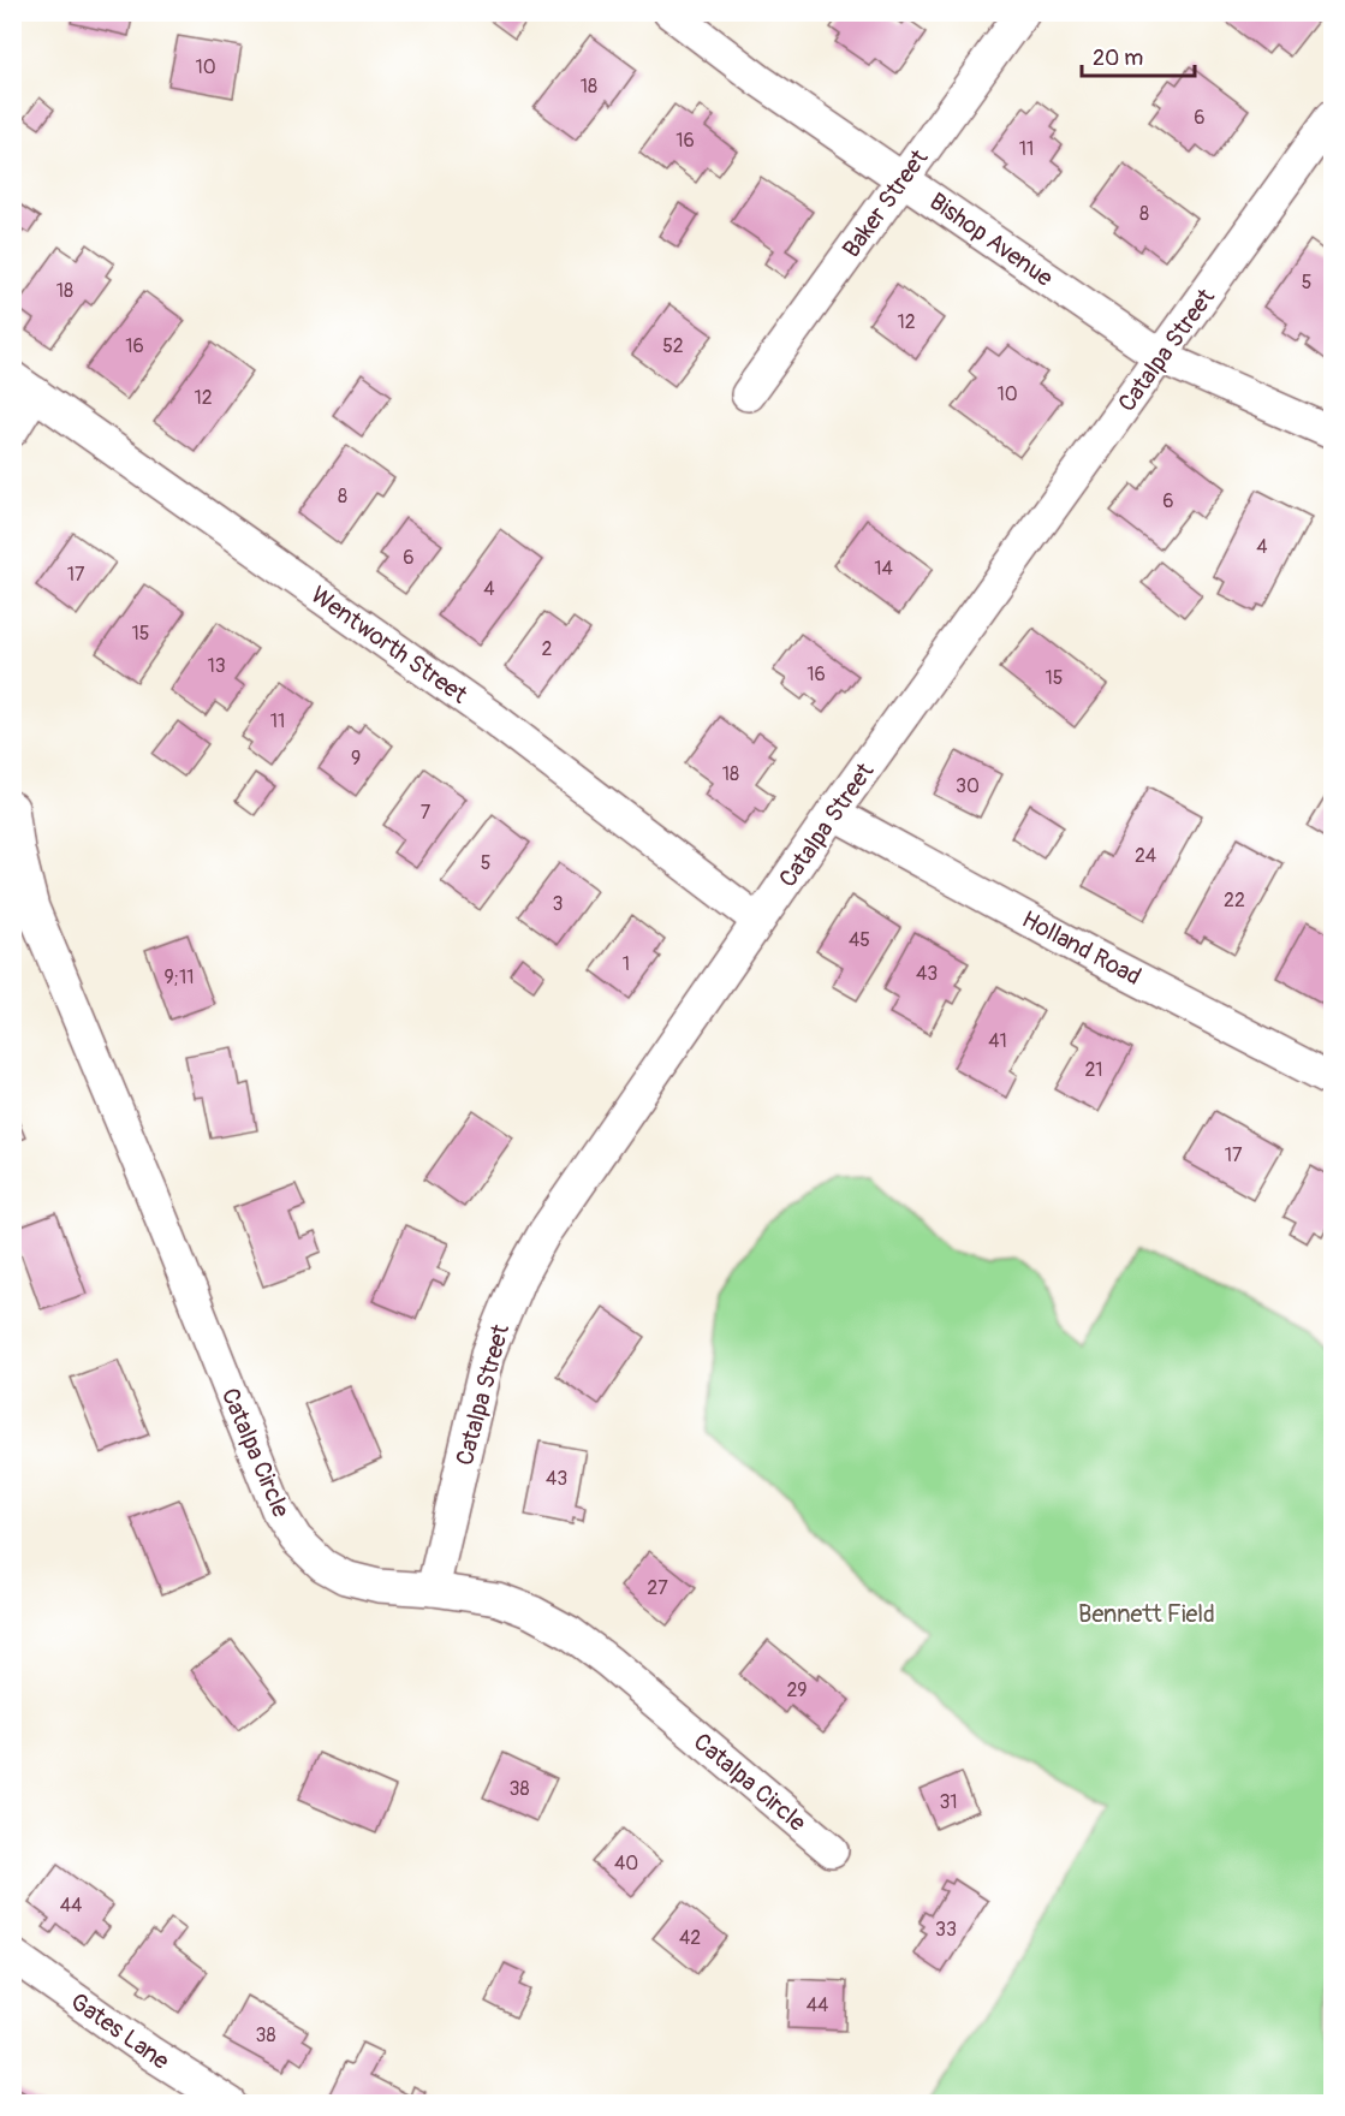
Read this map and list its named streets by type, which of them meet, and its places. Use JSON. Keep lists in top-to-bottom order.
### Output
{
  "streets": {
    "street": [
      "Baker Street",
      "Bishop Avenue",
      "Catalpa Street",
      "Wentworth Street",
      "Holland Road",
      "Catalpa Circle",
      "Gates Lane"
    ]
  },
  "crossings": [
    ["Baker Street", "Bishop Avenue"],
    ["Bishop Avenue", "Catalpa Street"],
    ["Catalpa Street", "Wentworth Street"],
    ["Catalpa Street", "Holland Road"],
    ["Catalpa Street", "Catalpa Circle"]
  ],
  "parks": ["Bennett Field"],
  "house_numbers": [
    "10",
    "18",
    "6",
    "16",
    "11",
    "8",
    "5",
    "18",
    "12",
    "16",
    "52",
    "10",
    "12",
    "8",
    "6",
    "4",
    "6",
    "14",
    "17",
    "4",
    "15",
    "2",
    "13",
    "16",
    "15",
    "11",
    "9",
    "18",
    "30",
    "7",
    "24",
    "5",
    "22",
    "3",
    "45",
    "1",
    "43",
    "9;11",
    "41",
    "21",
    "17",
    "43",
    "27",
    "29",
    "38",
    "31",
    "40",
    "44",
    "33",
    "42",
    "44",
    "38"
  ],
  "scale_bar": "20 m"
}
